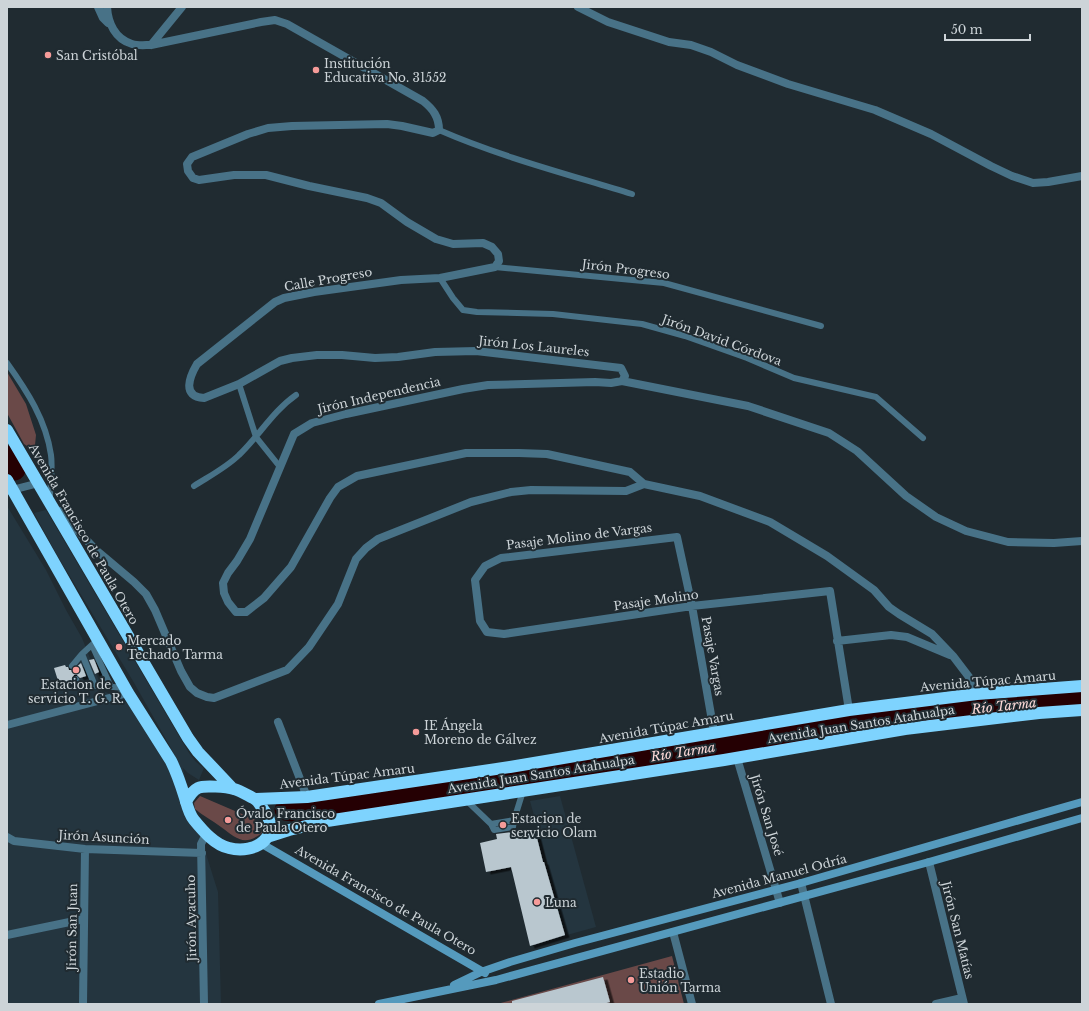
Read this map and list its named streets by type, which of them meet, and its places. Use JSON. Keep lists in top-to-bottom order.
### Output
{
  "streets": {
    "highway": ["Avenida Francisco de Paula Otero", "Avenida Túpac Amaru", "Avenida Juan Santos Atahualpa"],
    "main road": ["Avenida Manuel Odría"],
    "street": [
      "Calle Progreso",
      "Jirón Los Laureles",
      "Jirón Independencia",
      "Pasaje Molino de Vargas",
      "Pasaje Molino",
      "Pasaje Vargas",
      "Jirón San José",
      "Jirón Asunción",
      "Jirón Ayacuho",
      "Jirón San Juan",
      "Jirón San Matías"
    ],
    "lane": ["Jirón Progreso", "Jirón David Córdova"]
  },
  "crossings": [
    ["Jirón Progreso", "Calle Progreso"],
    ["Calle Progreso", "Jirón David Córdova"],
    ["Calle Progreso", "Jirón Los Laureles"],
    ["Jirón Los Laureles", "Jirón Independencia"],
    ["Avenida Francisco de Paula Otero", "Avenida Túpac Amaru"],
    ["Avenida Francisco de Paula Otero", "Avenida Juan Santos Atahualpa"],
    ["Avenida Francisco de Paula Otero", "Avenida Manuel Odría"],
    ["Avenida Francisco de Paula Otero", "Jirón Ayacuho"],
    ["Pasaje Molino de Vargas", "Pasaje Molino"],
    ["Pasaje Molino de Vargas", "Pasaje Vargas"],
    ["Pasaje Molino", "Pasaje Vargas"],
    ["Pasaje Vargas", "Avenida Túpac Amaru"],
    ["Avenida Túpac Amaru", "Avenida Juan Santos Atahualpa"],
    ["Avenida Túpac Amaru", "Jirón Ayacuho"],
    ["Avenida Juan Santos Atahualpa", "Jirón San José"],
    ["Avenida Juan Santos Atahualpa", "Jirón Ayacuho"],
    ["Jirón San José", "Avenida Manuel Odría"],
    ["Jirón Asunción", "Jirón Ayacuho"],
    ["Jirón Asunción", "Jirón San Juan"]
  ],
  "water": ["Río Tarma"],
  "places": [
    "San Cristóbal",
    "Institución Educativa No. 31552",
    "Mercado Techado Tarma",
    "Estacion de servicio T. G. R.",
    "IE Ángela Moreno de Gálvez",
    "Óvalo Francisco de Paula Otero",
    "Estacion de servicio Olam",
    "Luna",
    "Estadio Unión Tarma"
  ],
  "scale_bar": "50 m"
}
